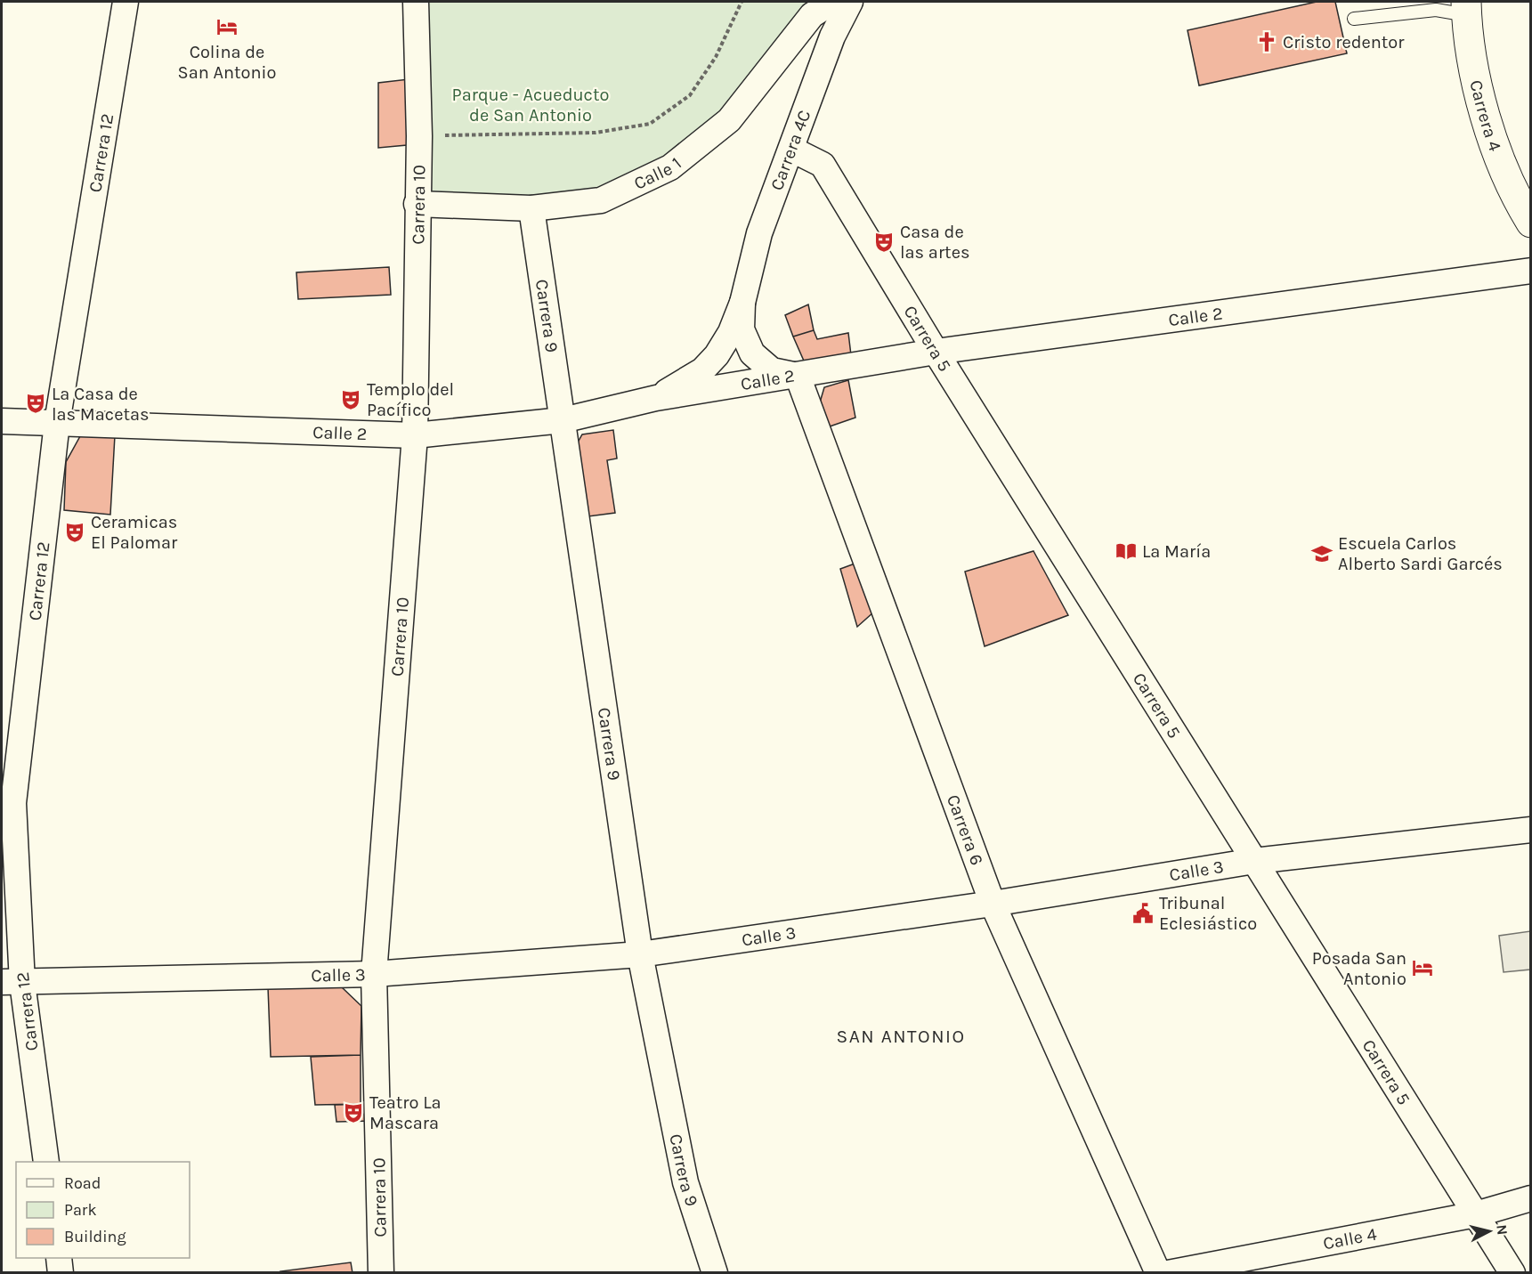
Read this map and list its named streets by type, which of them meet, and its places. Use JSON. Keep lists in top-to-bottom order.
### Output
{
  "streets": {
    "main road": ["Carrera 4"],
    "street": [
      "Carrera 4C",
      "Carrera 12",
      "Calle 1",
      "Carrera 10",
      "Carrera 9",
      "Calle 2",
      "Carrera 5",
      "Carrera 6",
      "Calle 3",
      "Calle 4"
    ]
  },
  "crossings": [
    ["Carrera 4C", "Calle 2"],
    ["Carrera 4C", "Carrera 5"],
    ["Carrera 4C", "Carrera 6"],
    ["Carrera 12", "Calle 2"],
    ["Carrera 12", "Calle 3"],
    ["Calle 1", "Carrera 10"],
    ["Calle 1", "Carrera 9"],
    ["Carrera 10", "Calle 2"],
    ["Carrera 10", "Calle 3"],
    ["Carrera 9", "Calle 2"],
    ["Carrera 9", "Calle 3"],
    ["Calle 2", "Carrera 5"],
    ["Calle 2", "Carrera 6"],
    ["Carrera 5", "Calle 3"],
    ["Carrera 5", "Calle 4"],
    ["Carrera 6", "Calle 3"]
  ],
  "districts": ["SAN ANTONIO"],
  "parks": ["Parque - Acueducto de San Antonio"],
  "places": {
    "hotel": ["Colina de San Antonio", "Posada San Antonio"],
    "church": ["Cristo redentor"],
    "theatre": [
      "Casa de las artes",
      "Templo del Pacífico",
      "La Casa de las Macetas",
      "Ceramicas El Palomar",
      "Teatro La Mascara"
    ],
    "library": ["La María"],
    "school or university": ["Escuela Carlos Alberto Sardi Garcés"],
    "public building": ["Tribunal Eclesiástico"]
  },
  "legend": ["Road", "Park", "Building"],
  "north": "right"
}
